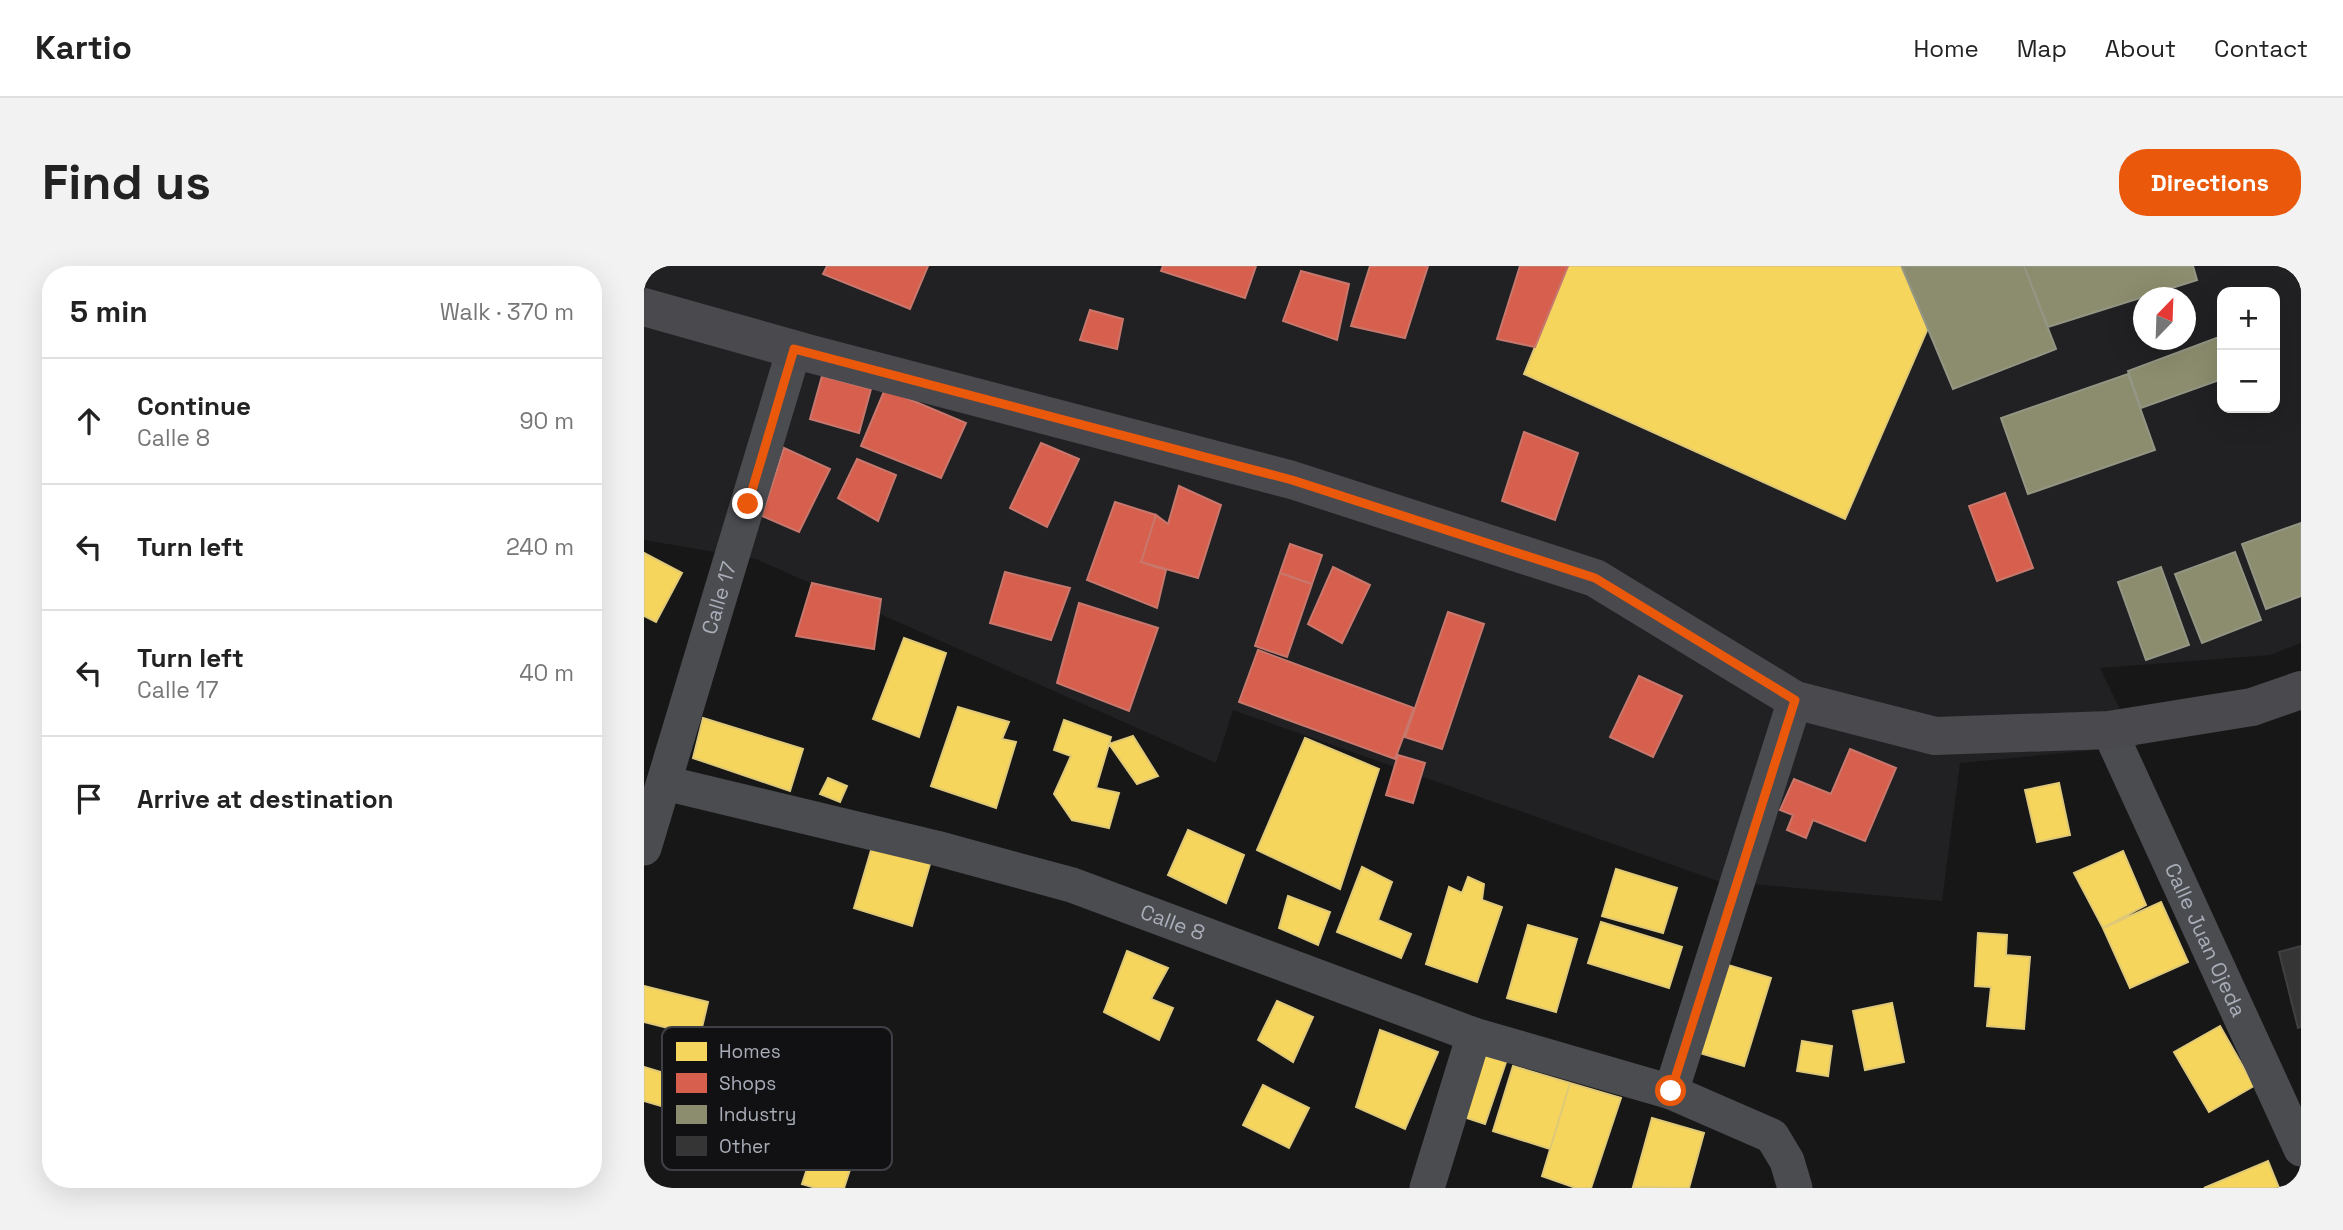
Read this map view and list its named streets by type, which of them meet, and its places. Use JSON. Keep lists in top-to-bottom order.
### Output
{
  "streets": {
    "street": ["Calle 17", "Calle 8", "Calle Juan Ojeda"]
  },
  "crossings": [
    ["Calle 17", "Calle 8"]
  ],
  "legend": [
    "Homes",
    "Shops",
    "Industry",
    "Other"
  ],
  "north": "top right",
  "page": {
    "header": "Kartio",
    "nav": [
      "Home",
      "Map",
      "About",
      "Contact"
    ],
    "buttons": "Directions",
    "title": "Find us",
    "heading": ["5 min", "Walk · 370 m"],
    "map_buttons": ["+", "−"],
    "list": [
      ["Continue", "Calle 8", "90 m"],
      ["Turn left", "240 m"],
      ["Turn left", "Calle 17", "40 m"],
      "Arrive at destination"
    ]
  }
}
